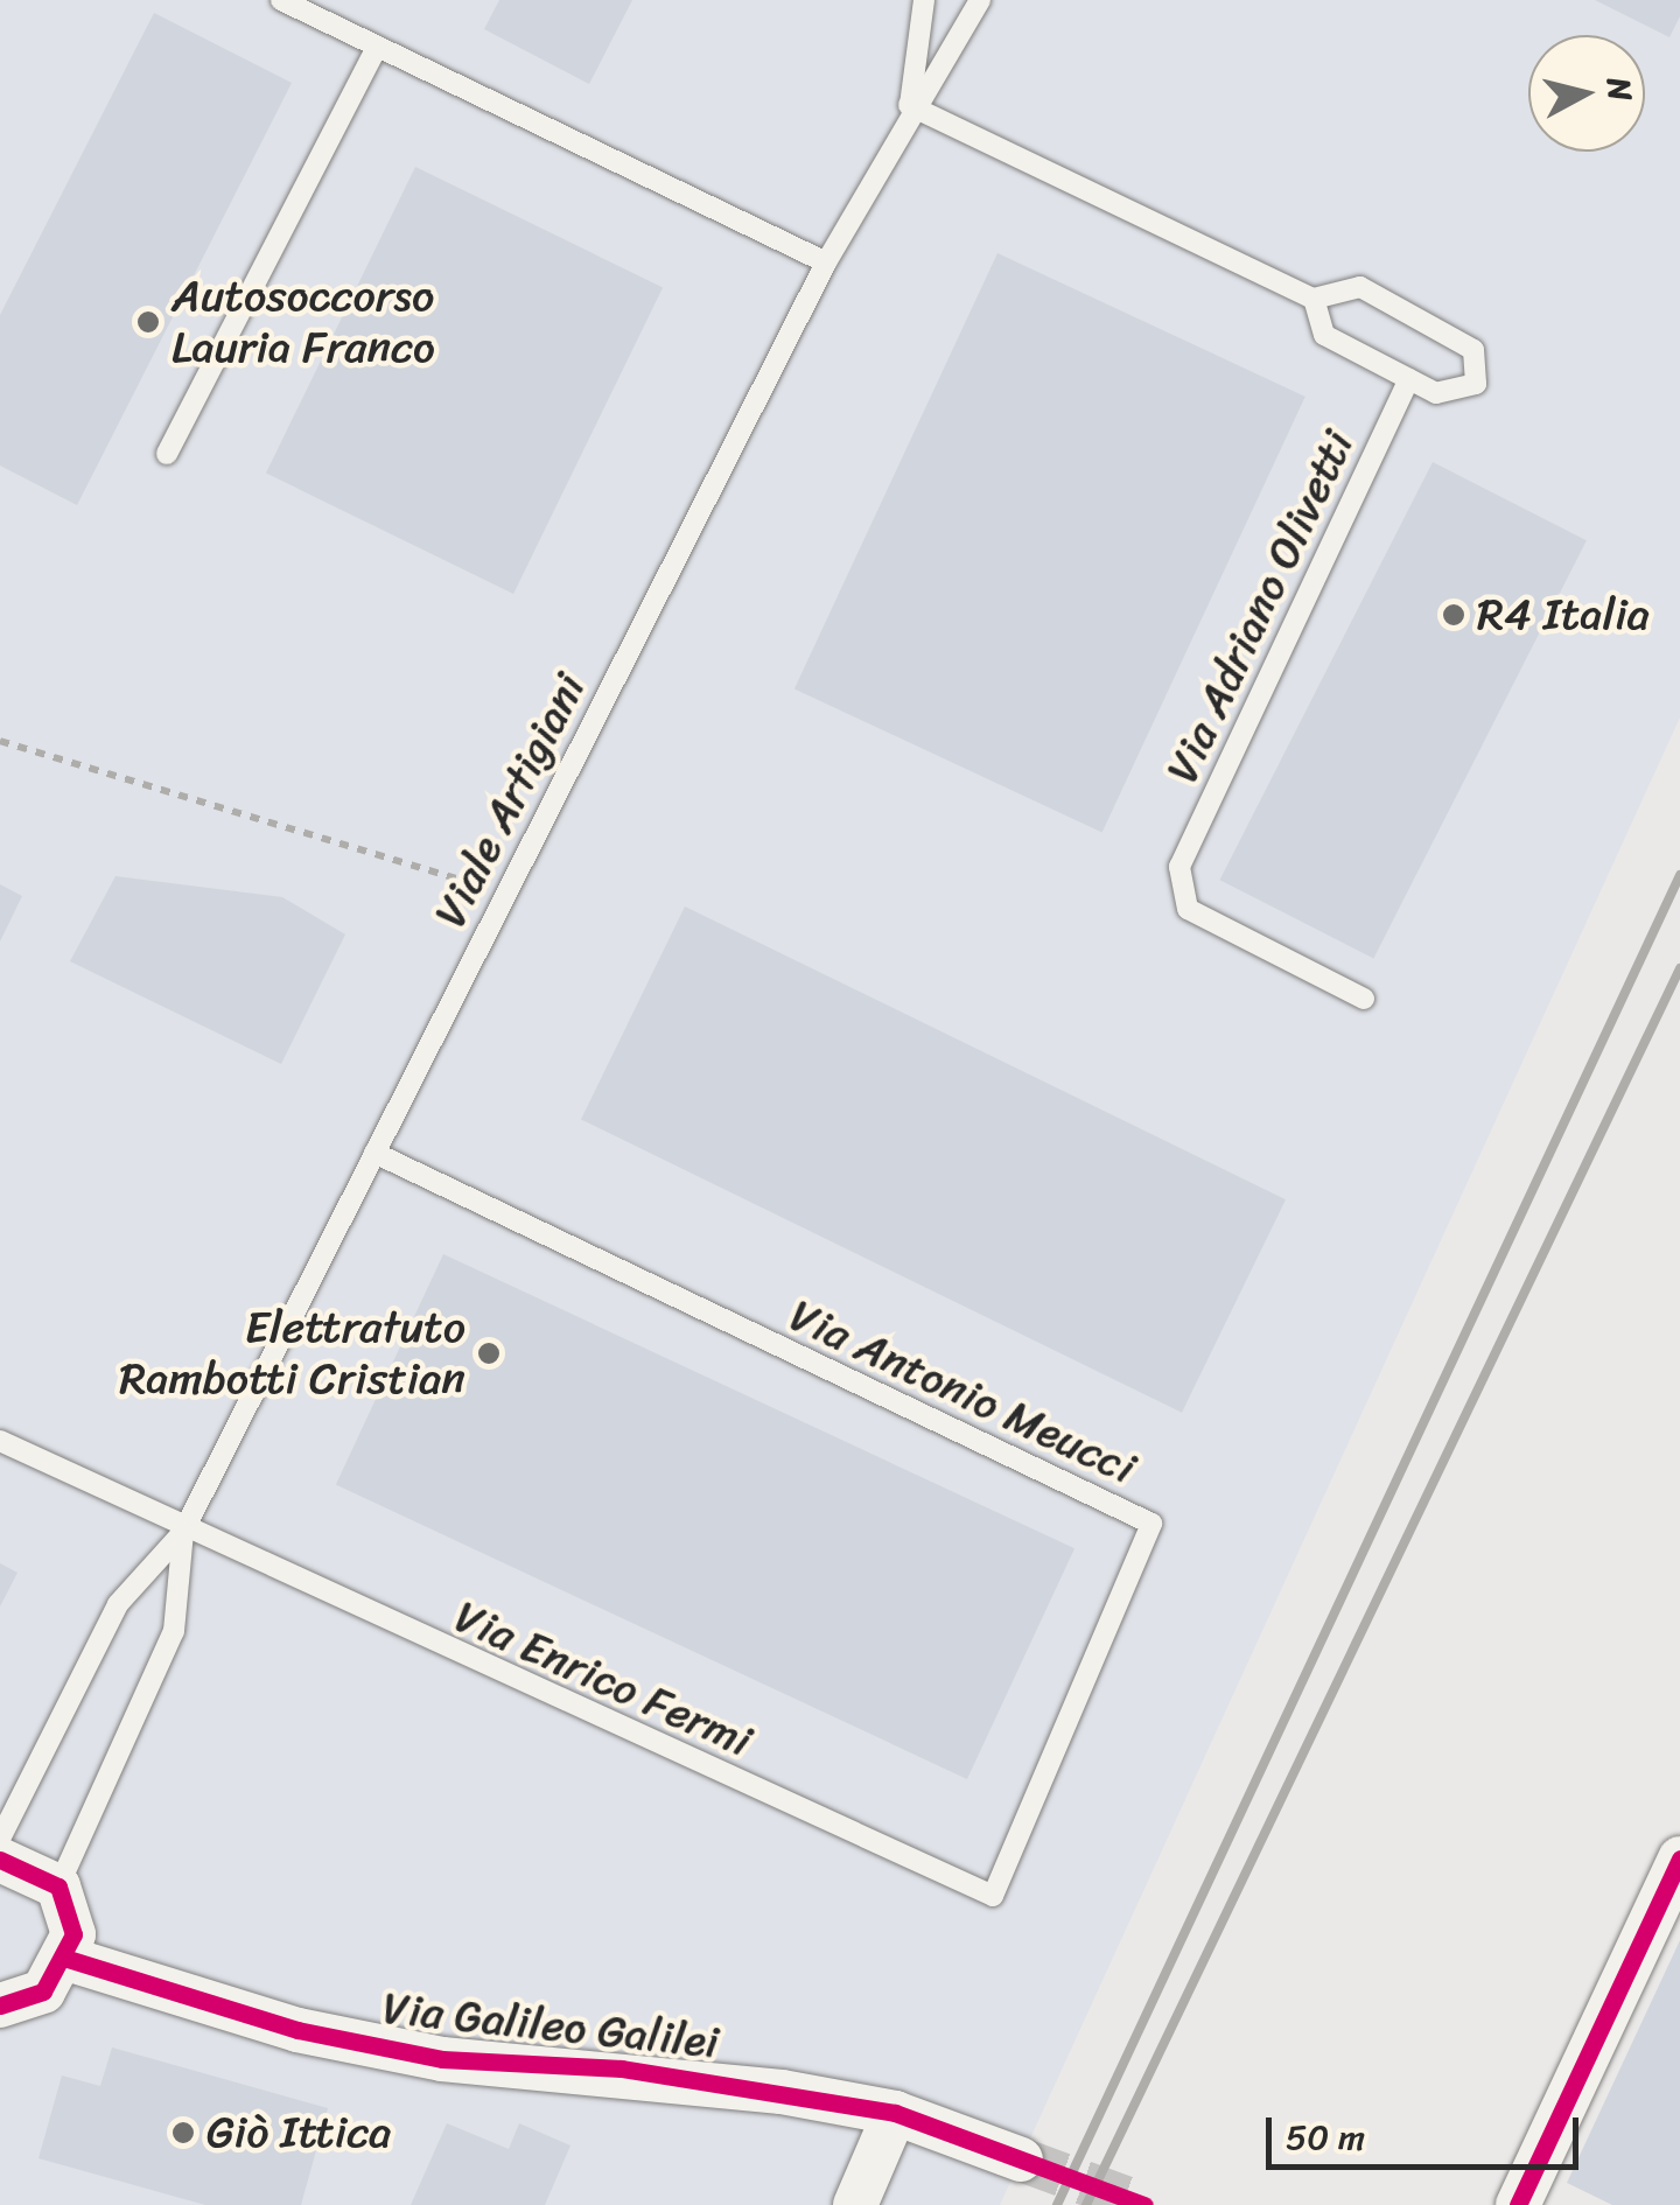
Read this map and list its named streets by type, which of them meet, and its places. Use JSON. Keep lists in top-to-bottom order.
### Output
{
  "streets": {
    "street": ["Via Galileo Galilei"],
    "lane": [
      "Via Adriano Olivetti",
      "Viale Artigiani",
      "Via Antonio Meucci",
      "Via Enrico Fermi"
    ]
  },
  "crossings": [
    ["Viale Artigiani", "Via Antonio Meucci"],
    ["Viale Artigiani", "Via Enrico Fermi"],
    ["Via Antonio Meucci", "Via Enrico Fermi"]
  ],
  "places": [
    "Autosoccorso Lauria Franco",
    "R4 Italia",
    "Elettratuto Rambotti Cristian",
    "Giò Ittica"
  ],
  "scale_bar": "50 m",
  "north": "right"
}
